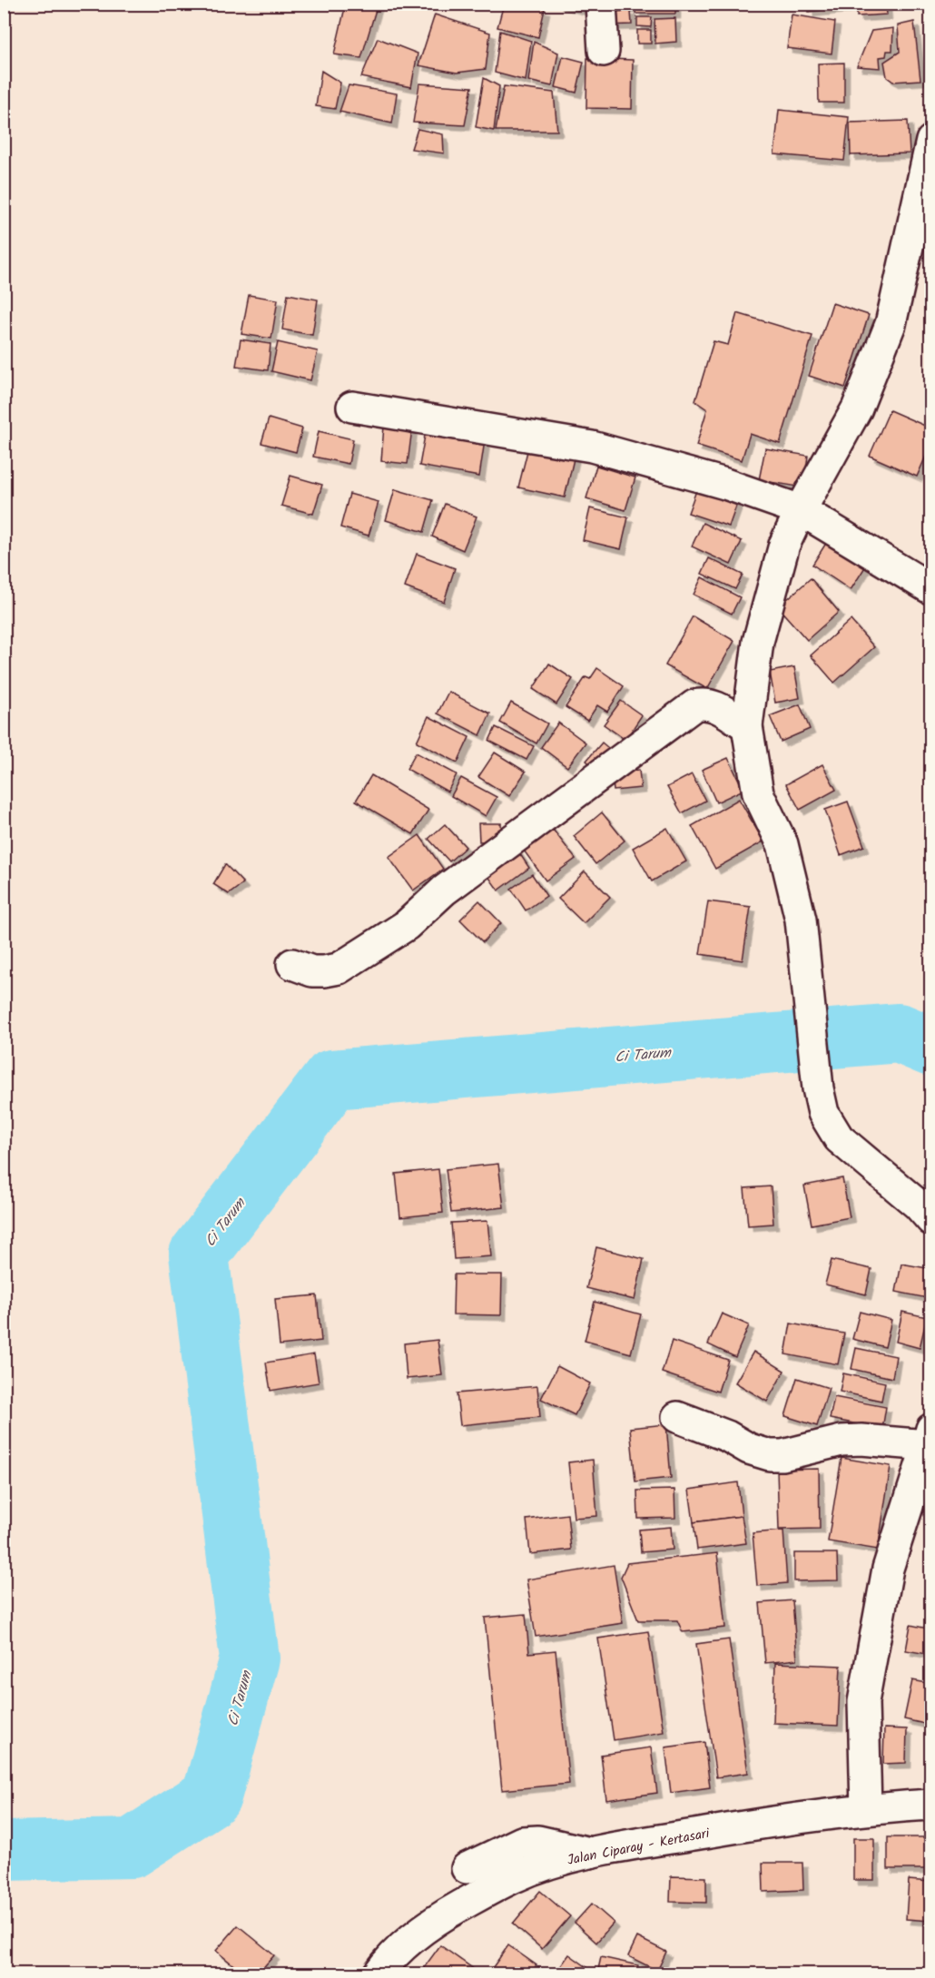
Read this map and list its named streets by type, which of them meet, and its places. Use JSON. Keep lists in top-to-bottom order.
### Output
{
  "streets": {
    "street": ["Jalan Ciparay - Kertasari"]
  },
  "water": ["Ci Tarum"]
}
